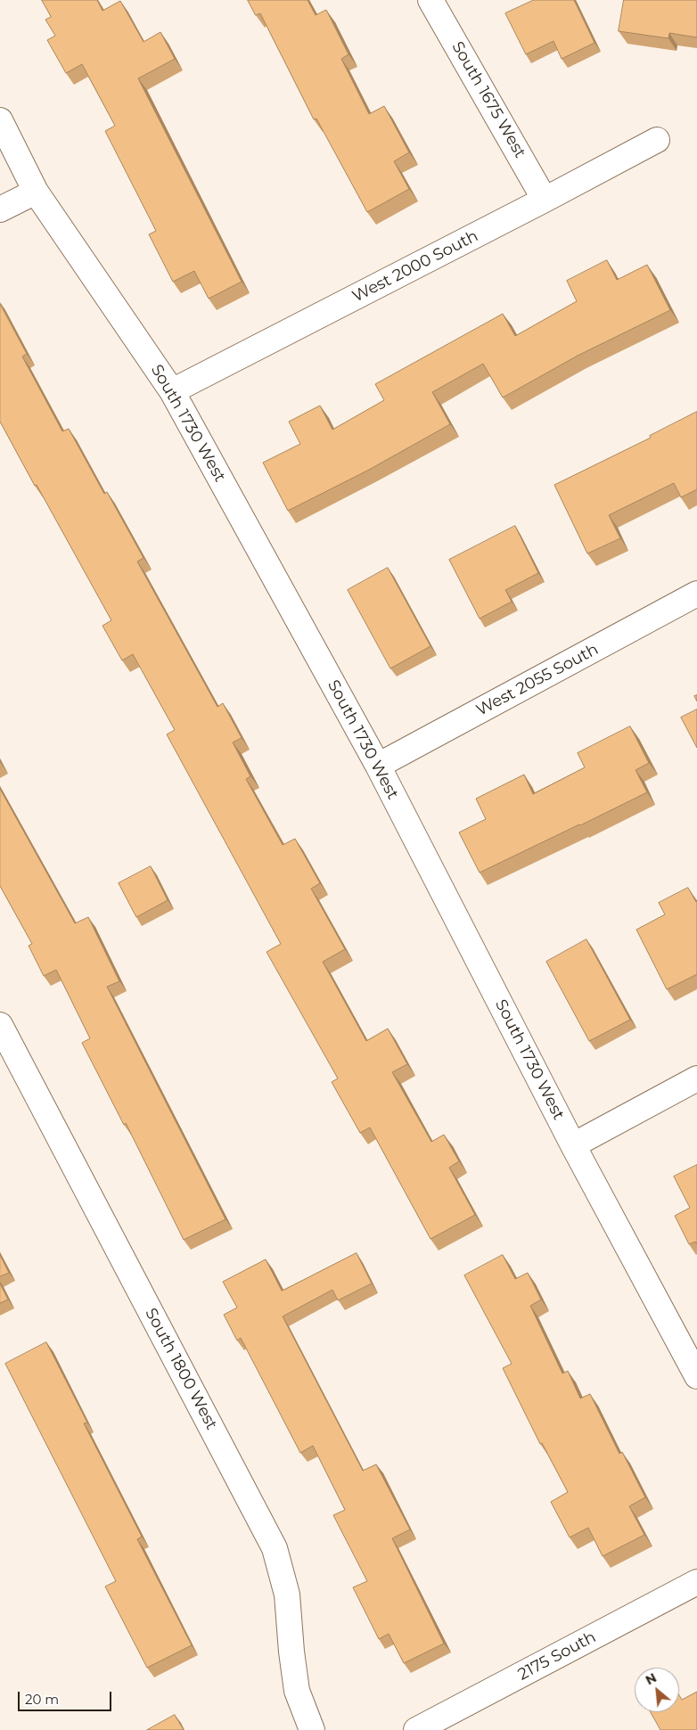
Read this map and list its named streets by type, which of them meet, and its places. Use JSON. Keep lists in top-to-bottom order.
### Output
{
  "streets": {
    "street": [
      "South 1675 West",
      "West 2000 South",
      "South 1730 West",
      "West 2055 South",
      "South 1800 West",
      "2175 South"
    ]
  },
  "crossings": [
    ["South 1675 West", "West 2000 South"],
    ["West 2000 South", "South 1730 West"],
    ["South 1730 West", "West 2055 South"]
  ],
  "scale_bar": "20 m",
  "north": "top left"
}
